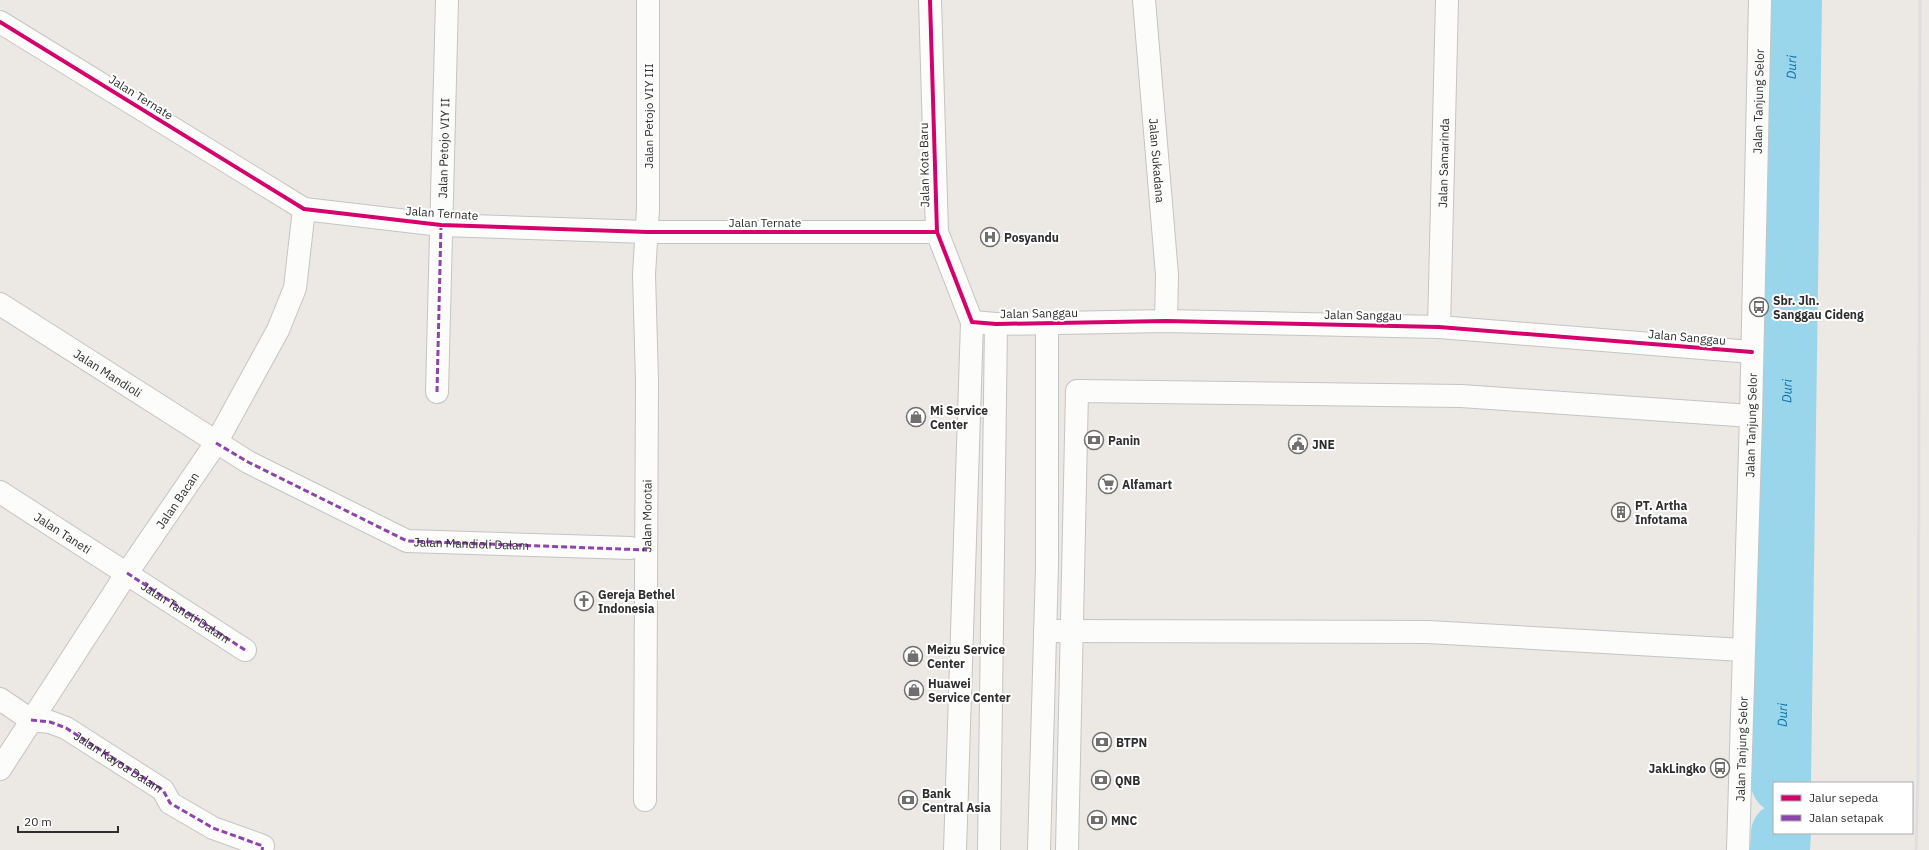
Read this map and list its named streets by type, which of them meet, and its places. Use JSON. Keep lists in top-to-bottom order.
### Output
{
  "streets": {
    "street": [
      "Jalan Ternate",
      "Jalan Tanjung Selor",
      "Jalan Petojo VIY III",
      "Jalan Petojo VIY II",
      "Jalan Sukadana",
      "Jalan Samarinda",
      "Jalan Kota Baru",
      "Jalan Sanggau",
      "Jalan Mandioli",
      "Jalan Bacan",
      "Jalan Morotai",
      "Jalan Taneti",
      "Jalan Mandioli Dalam",
      "Jalan Taneti Dalam",
      "Jalan Kayoa Dalam"
    ]
  },
  "crossings": [
    ["Jalan Ternate", "Jalan Petojo VIY III"],
    ["Jalan Ternate", "Jalan Petojo VIY II"],
    ["Jalan Ternate", "Jalan Kota Baru"],
    ["Jalan Ternate", "Jalan Bacan"],
    ["Jalan Ternate", "Jalan Morotai"],
    ["Jalan Tanjung Selor", "Jalan Sanggau"],
    ["Jalan Petojo VIY III", "Jalan Morotai"],
    ["Jalan Sukadana", "Jalan Sanggau"],
    ["Jalan Samarinda", "Jalan Sanggau"],
    ["Jalan Kota Baru", "Jalan Sanggau"],
    ["Jalan Mandioli", "Jalan Bacan"],
    ["Jalan Mandioli", "Jalan Mandioli Dalam"],
    ["Jalan Bacan", "Jalan Taneti"],
    ["Jalan Bacan", "Jalan Mandioli Dalam"],
    ["Jalan Bacan", "Jalan Taneti Dalam"],
    ["Jalan Bacan", "Jalan Kayoa Dalam"],
    ["Jalan Taneti", "Jalan Taneti Dalam"]
  ],
  "water": ["Duri"],
  "places": {
    "hospital": ["Posyandu"],
    "bus stop": ["Sbr. Jln. Sanggau Cideng", "JakLingko"],
    "shop": ["Mi Service Center", "Meizu Service Center", "Huawei Service Center"],
    "bank": [
      "Panin",
      "BTPN",
      "QNB",
      "Bank Central Asia",
      "MNC"
    ],
    "public building": ["JNE"],
    "supermarket": ["Alfamart"],
    "building": ["PT. Artha Infotama"],
    "church": ["Gereja Bethel Indonesia"]
  },
  "legend": ["Jalur sepeda", "Jalan setapak"],
  "scale_bar": "20 m"
}
